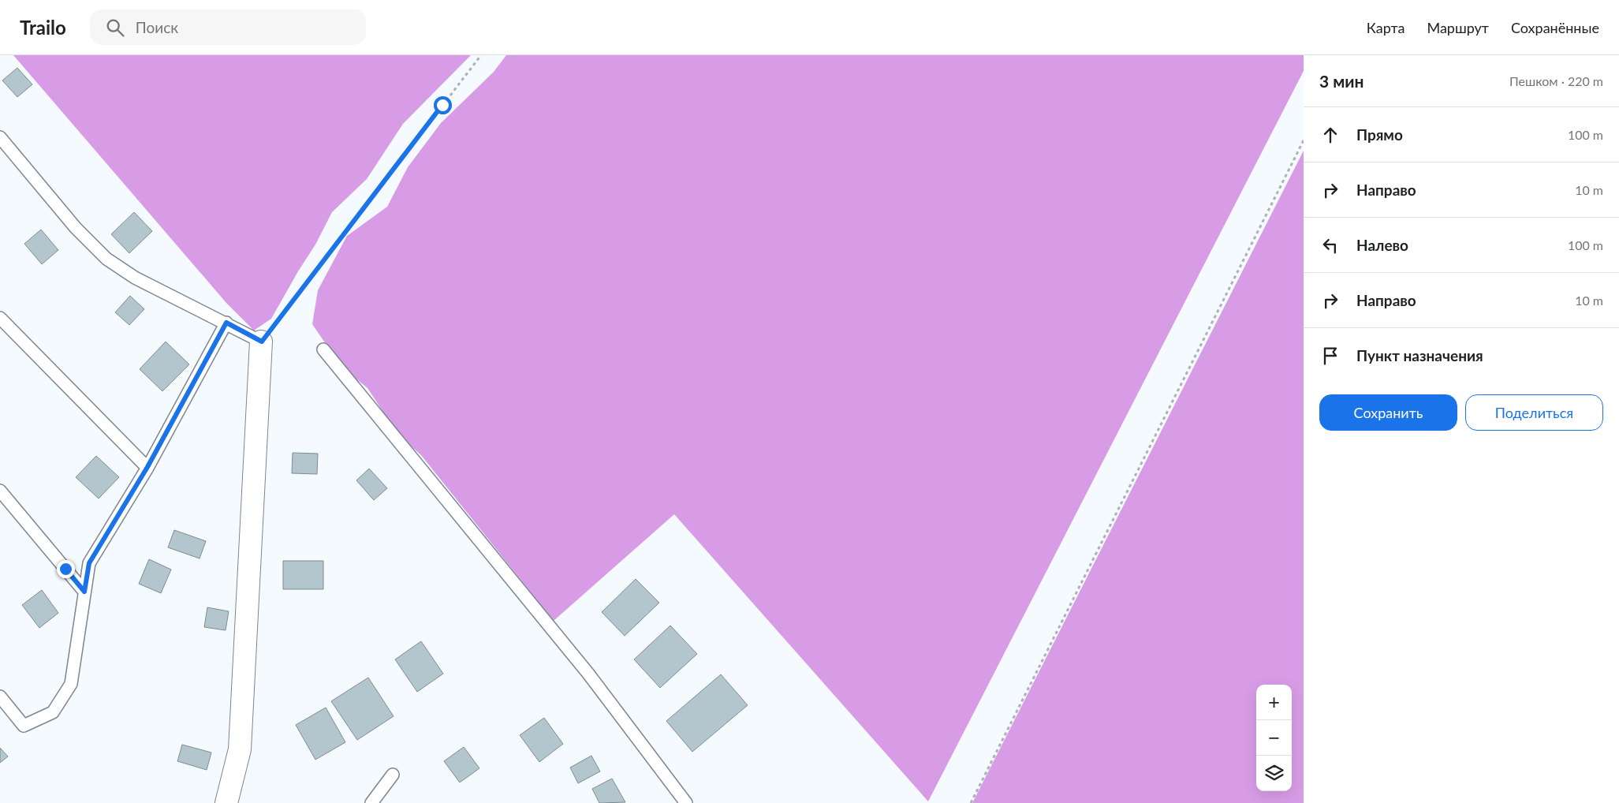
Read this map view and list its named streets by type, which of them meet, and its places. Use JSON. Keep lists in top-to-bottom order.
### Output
{
  "page": {
    "header": "Trailo",
    "search": "Поиск",
    "nav": ["Карта", "Маршрут", "Сохранённые"],
    "heading": ["3 мин", "Пешком · 220 m"],
    "list": [
      ["Прямо", "100 m"],
      ["Направо", "10 m"],
      ["Налево", "100 m"],
      ["Направо", "10 m"],
      "Пункт назначения"
    ],
    "buttons": ["Сохранить", "Поделиться"],
    "map_buttons": ["+", "−"]
  }
}
